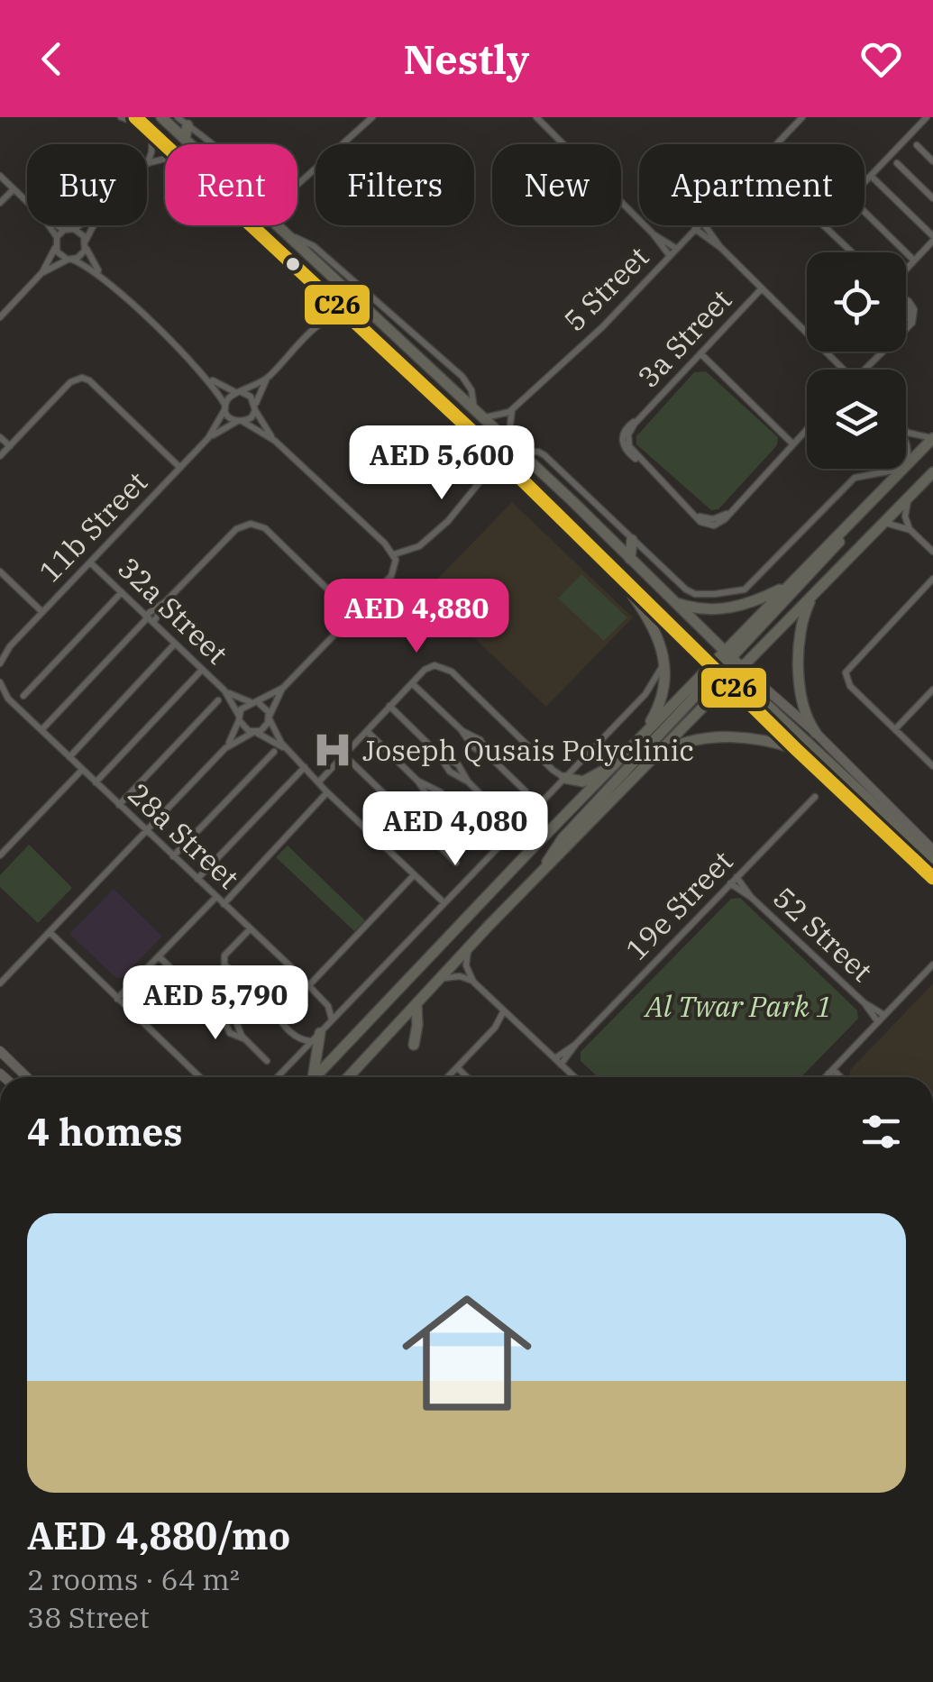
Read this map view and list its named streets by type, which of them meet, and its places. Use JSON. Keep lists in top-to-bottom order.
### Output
{
  "streets": {
    "street": [
      "5 Street",
      "3a Street",
      "11b Street",
      "32a Street",
      "28a Street",
      "19e Street",
      "52 Street"
    ]
  },
  "crossings": [
    ["11b Street", "32a Street"],
    ["19e Street", "52 Street"]
  ],
  "parks": ["Al Twar Park 1"],
  "places": {
    "hospital": ["Joseph Qusais Polyclinic"]
  },
  "lines": ["transit line C26"],
  "page": {
    "header": "Nestly",
    "chip": [
      "Buy",
      "Rent",
      "Filters",
      "New",
      "Apartment"
    ],
    "price": [
      "AED 5,600",
      "AED 4,880",
      "AED 4,080",
      "AED 5,790"
    ],
    "heading": "4 homes",
    "list": [
      {
        "name": "AED 4,880/mo",
        "note": "2 rooms · 64 m² · 38 Street"
      }
    ]
  }
}
